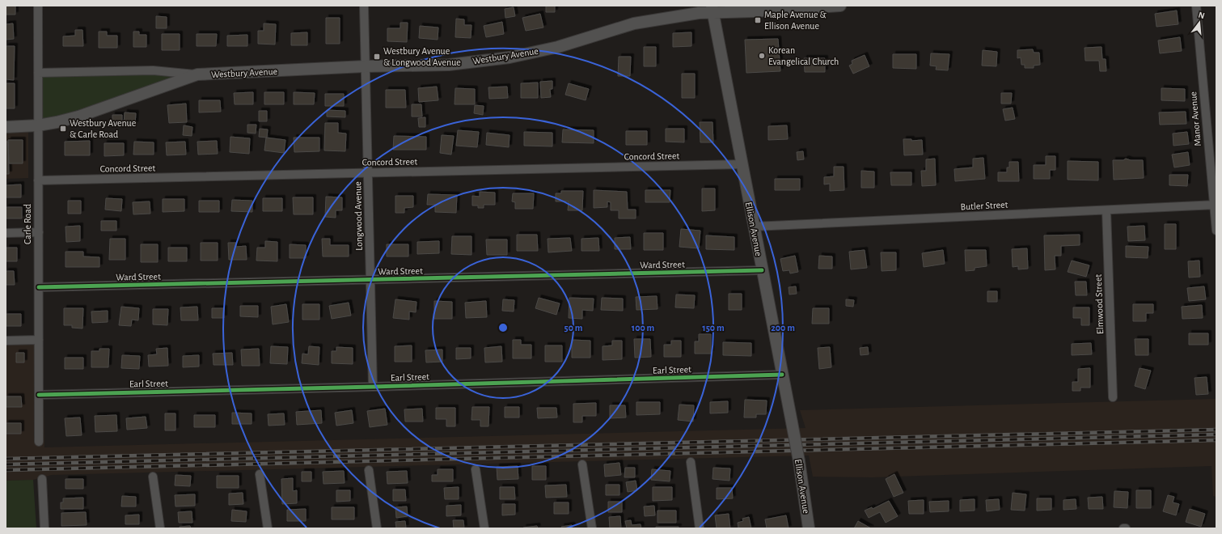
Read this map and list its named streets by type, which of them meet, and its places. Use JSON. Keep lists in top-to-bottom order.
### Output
{
  "streets": {
    "main road": ["Westbury Avenue", "Ellison Avenue"],
    "street": [
      "Manor Avenue",
      "Concord Street",
      "Butler Street",
      "Longwood Avenue",
      "Carle Road",
      "Ward Street",
      "Elmwood Street",
      "Earl Street"
    ]
  },
  "crossings": [
    ["Westbury Avenue", "Longwood Avenue"],
    ["Westbury Avenue", "Carle Road"],
    ["Westbury Avenue", "Ellison Avenue"],
    ["Manor Avenue", "Butler Street"],
    ["Concord Street", "Longwood Avenue"],
    ["Concord Street", "Carle Road"],
    ["Concord Street", "Ellison Avenue"],
    ["Butler Street", "Ellison Avenue"],
    ["Butler Street", "Elmwood Street"],
    ["Longwood Avenue", "Ward Street"],
    ["Longwood Avenue", "Earl Street"],
    ["Carle Road", "Ward Street"],
    ["Carle Road", "Earl Street"],
    ["Ellison Avenue", "Ward Street"],
    ["Ellison Avenue", "Earl Street"]
  ],
  "places": {
    "transit": ["Maple Avenue & Ellison Avenue", "Westbury Avenue & Longwood Avenue", "Westbury Avenue & Carle Road"],
    "other": ["Korean Evangelical Church"]
  },
  "north": "top",
  "rings": [
    "50 m",
    "100 m",
    "150 m",
    "200 m"
  ]
}
